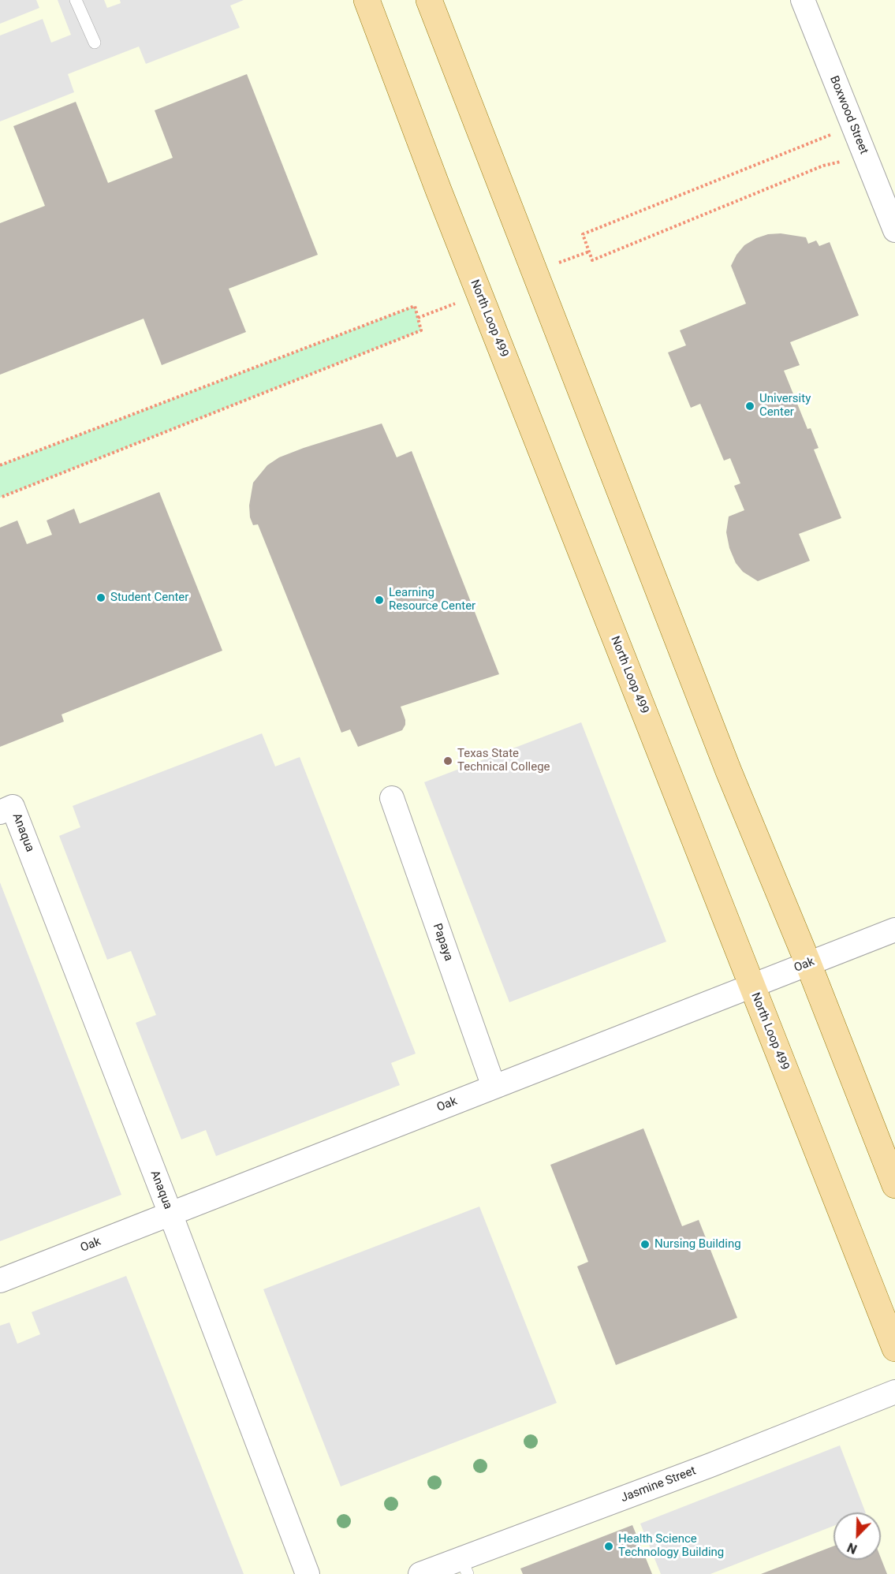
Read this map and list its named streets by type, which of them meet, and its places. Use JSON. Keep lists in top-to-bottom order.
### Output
{
  "streets": {
    "main road": ["North Loop 499"],
    "street": [
      "Boxwood Street",
      "Anaqua",
      "Papaya",
      "Oak",
      "Jasmine Street"
    ]
  },
  "crossings": [
    ["North Loop 499", "Oak"],
    ["Anaqua", "Oak"],
    ["Papaya", "Oak"]
  ],
  "places": [
    "University Center",
    "Student Center",
    "Learning Resource Center",
    "Texas State Technical College",
    "Nursing Building",
    "Health Science Technology Building"
  ],
  "north": "bottom left"
}
